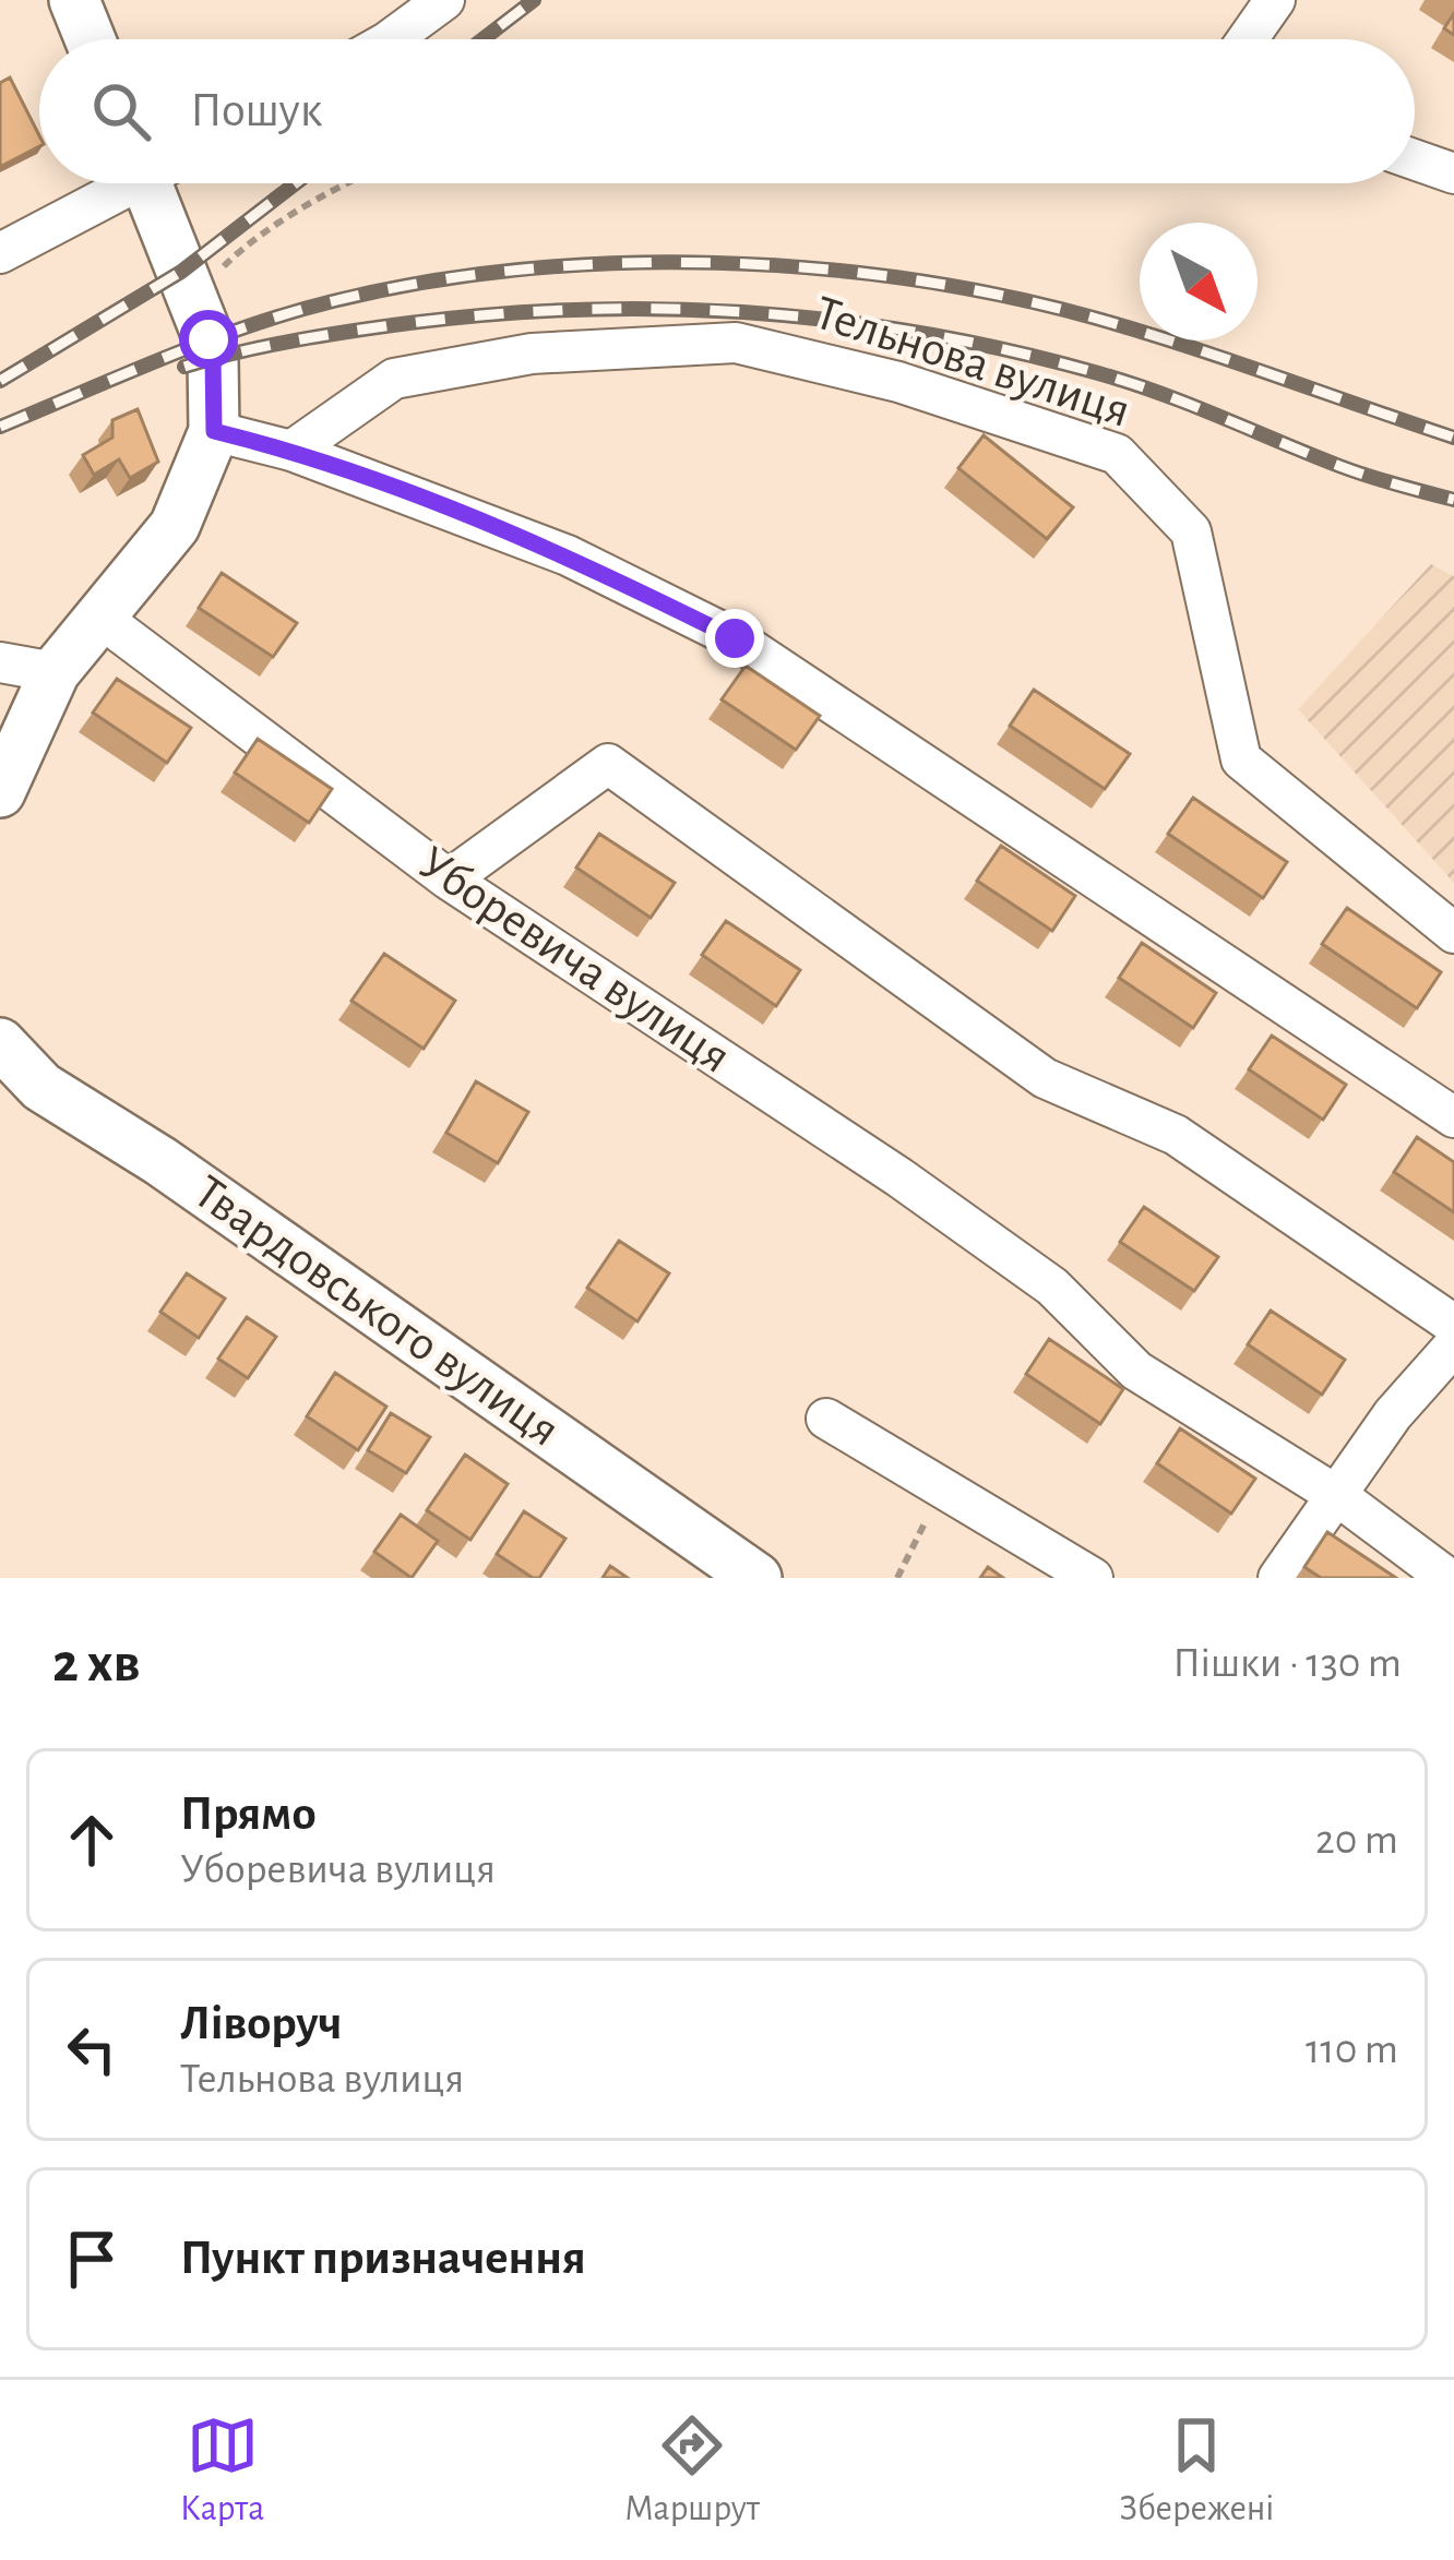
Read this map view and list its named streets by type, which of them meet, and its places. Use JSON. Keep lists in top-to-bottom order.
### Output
{
  "streets": {
    "main road": ["Твардовського вулиця"],
    "street": ["Тельнова вулиця", "Уборевича вулиця"]
  },
  "north": "bottom right",
  "page": {
    "search": "Пошук",
    "heading": ["2 хв", "Пішки · 130 m"],
    "list": [
      ["Прямо", "Уборевича вулиця", "20 m"],
      ["Ліворуч", "Тельнова вулиця", "110 m"],
      "Пункт призначення"
    ],
    "nav": ["Карта", "Маршрут", "Збережені"]
  }
}
